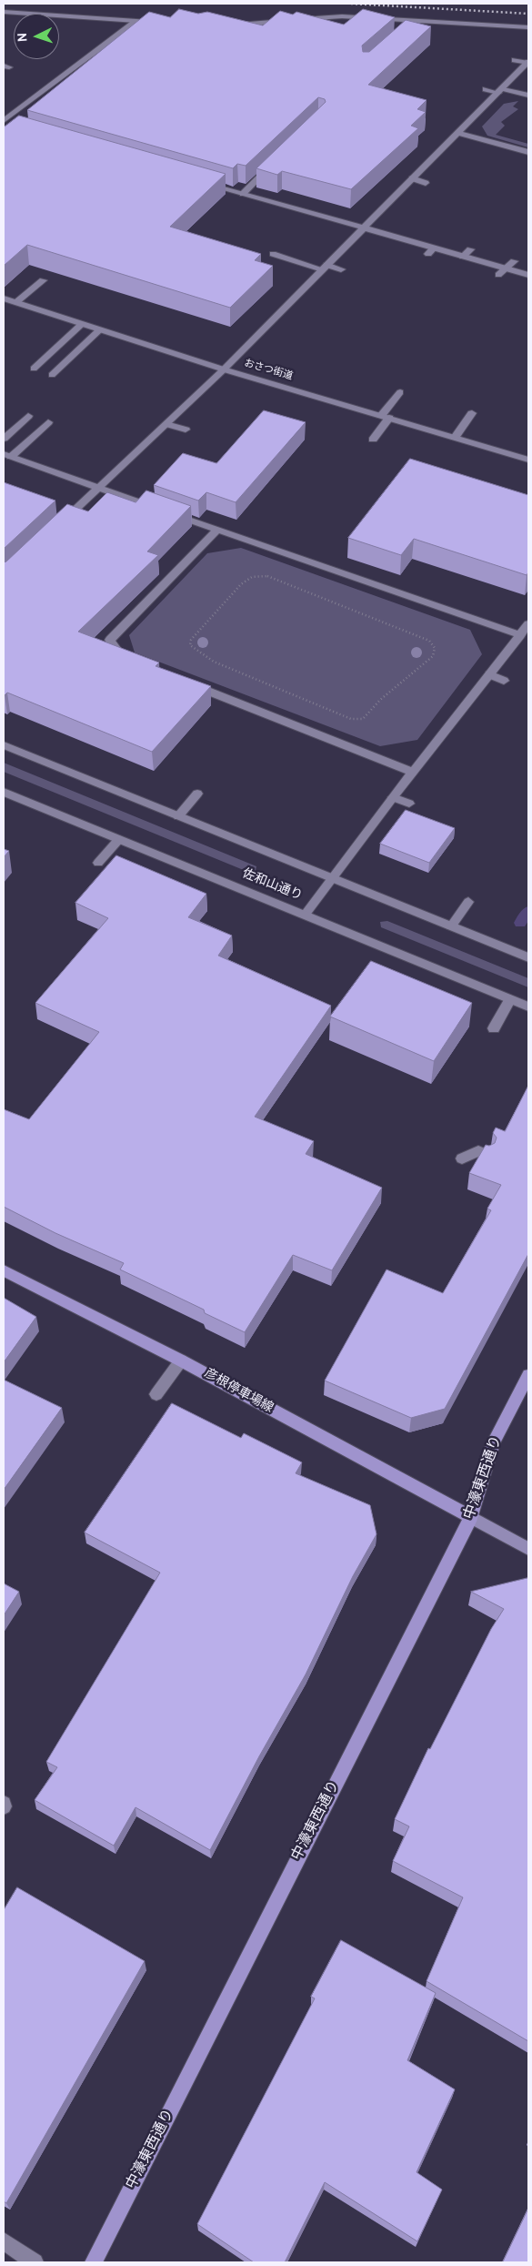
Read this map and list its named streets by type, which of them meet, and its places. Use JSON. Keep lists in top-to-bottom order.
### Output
{
  "streets": {
    "main road": ["彦根停車場線", "中濠東西通り"],
    "street": ["おさつ街道", "佐和山通り"]
  },
  "crossings": [
    ["彦根停車場線", "中濠東西通り"]
  ],
  "north": "left"
}
